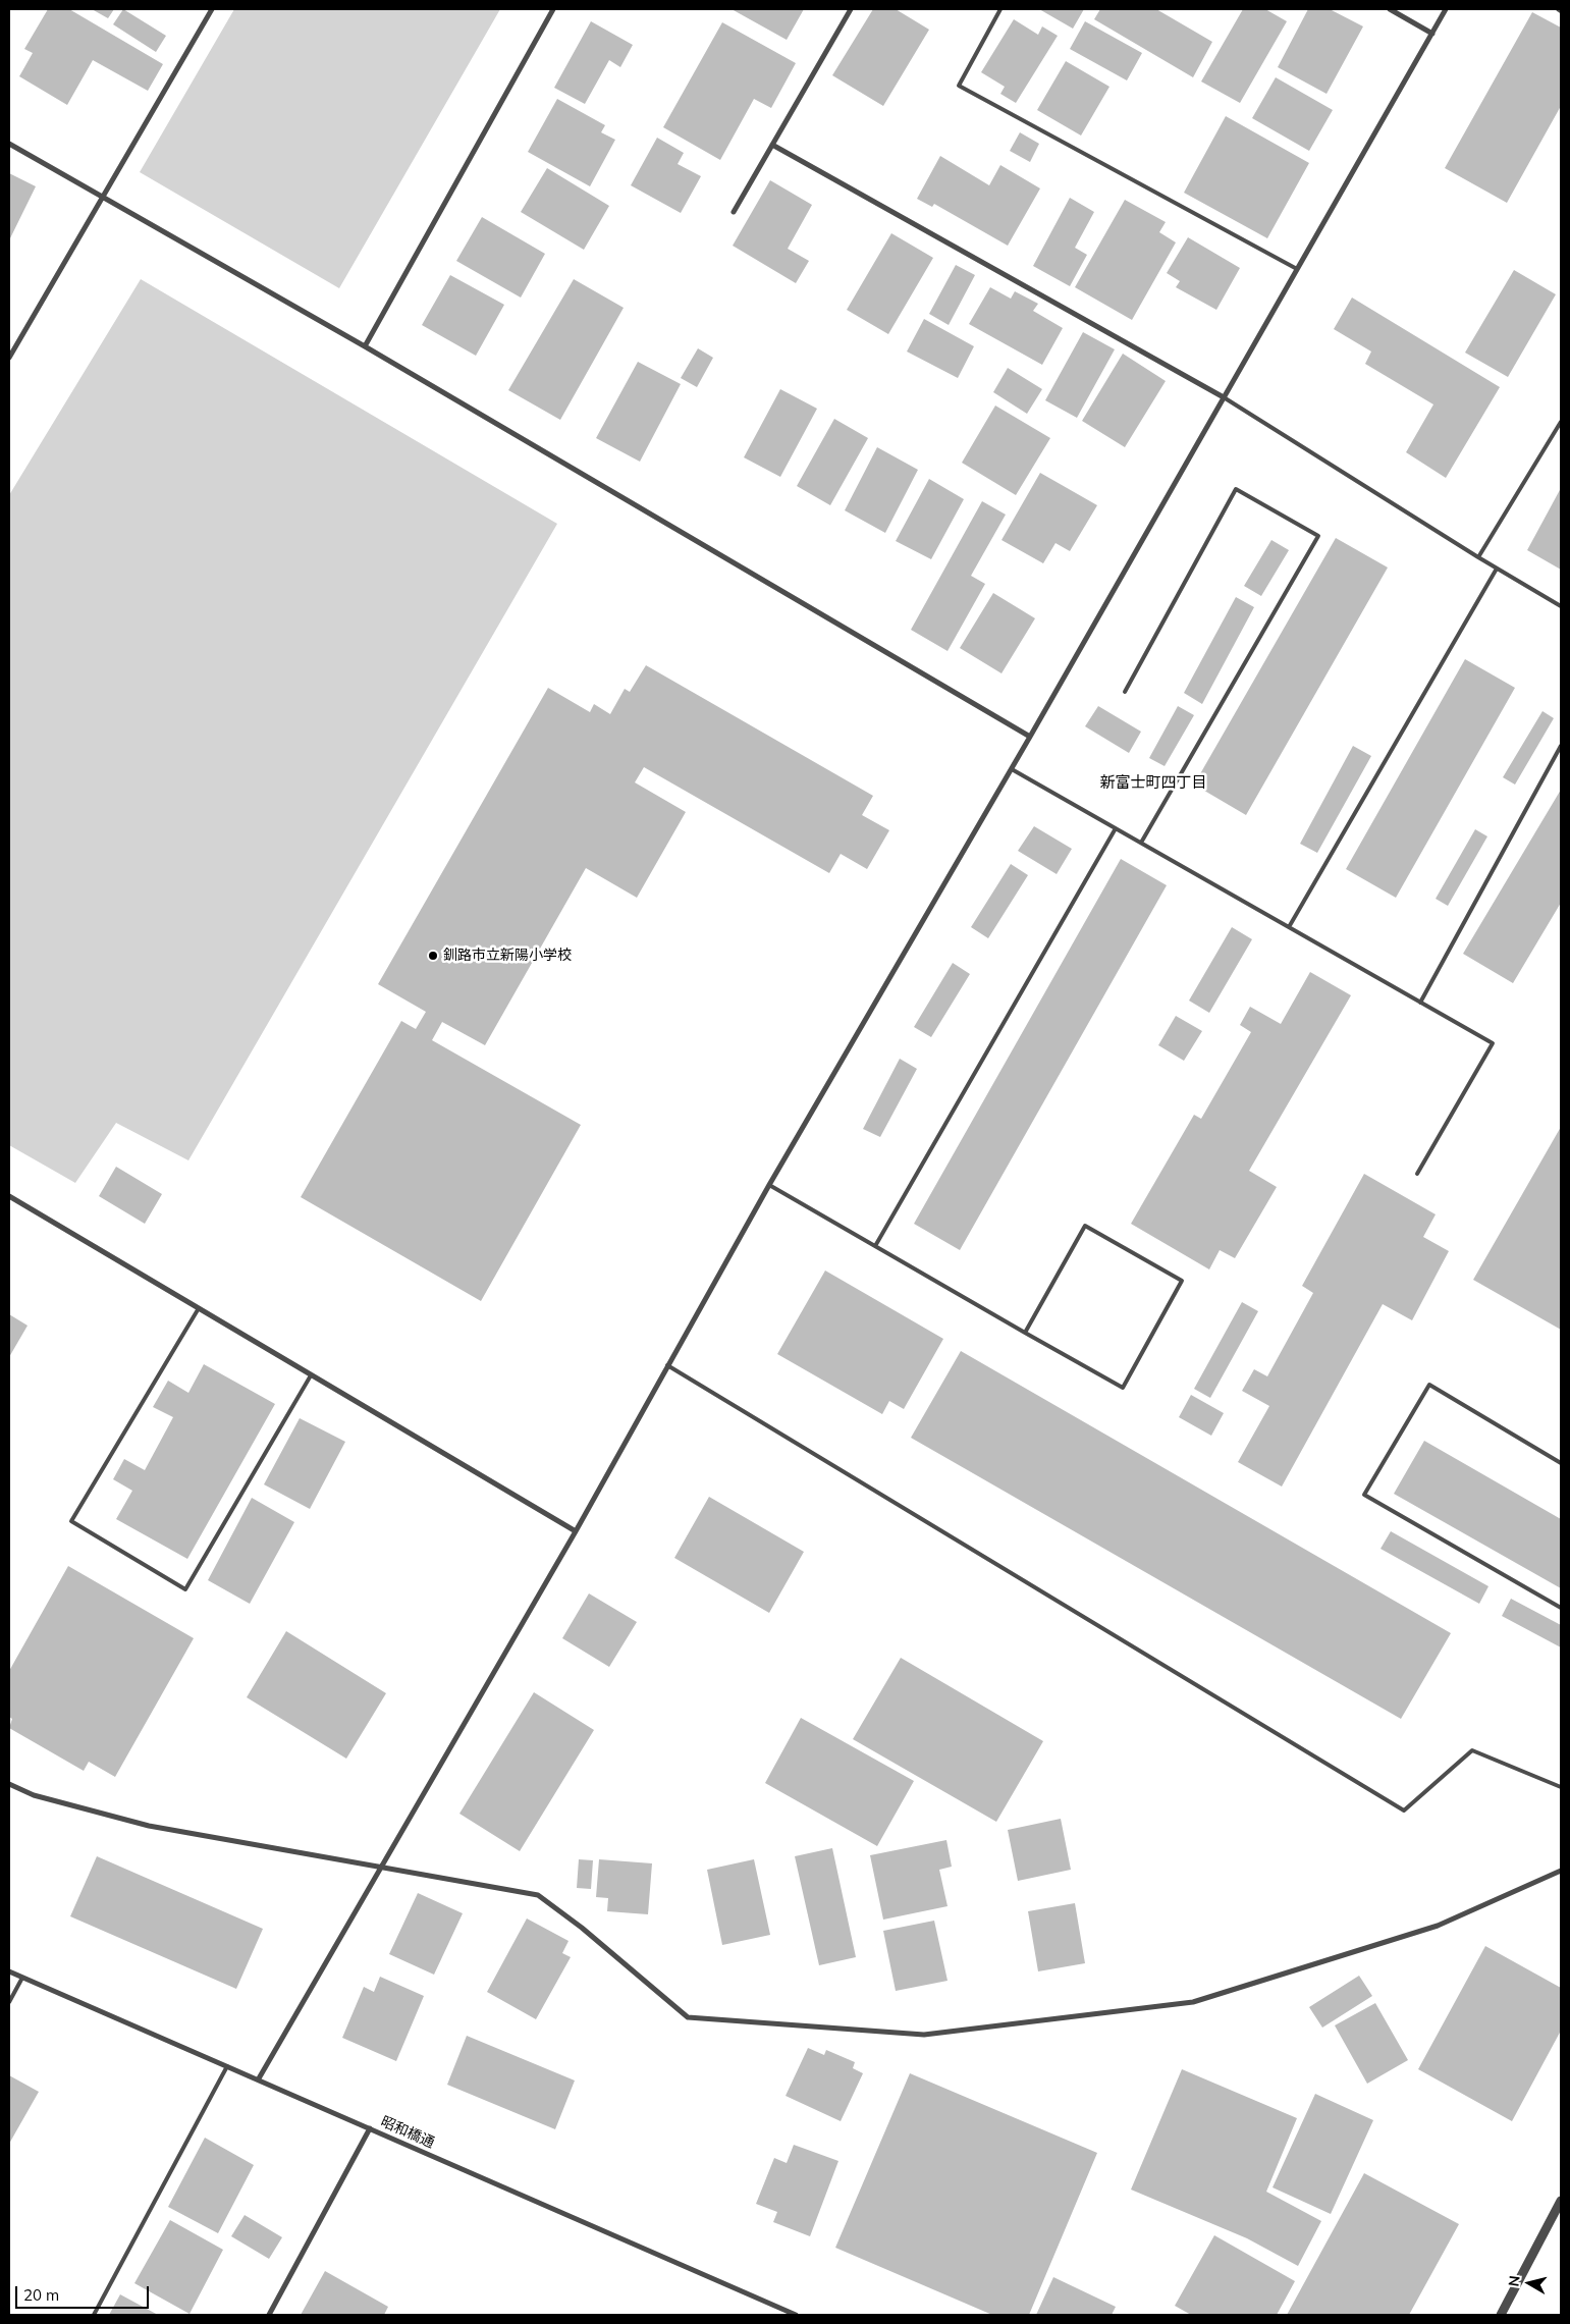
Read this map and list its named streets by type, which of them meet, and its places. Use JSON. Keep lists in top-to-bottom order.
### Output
{
  "streets": {
    "street": ["昭和橋通"]
  },
  "districts": ["新富士町四丁目"],
  "places": ["釧路市立新陽小学校"],
  "scale_bar": "20 m",
  "north": "left"
}
